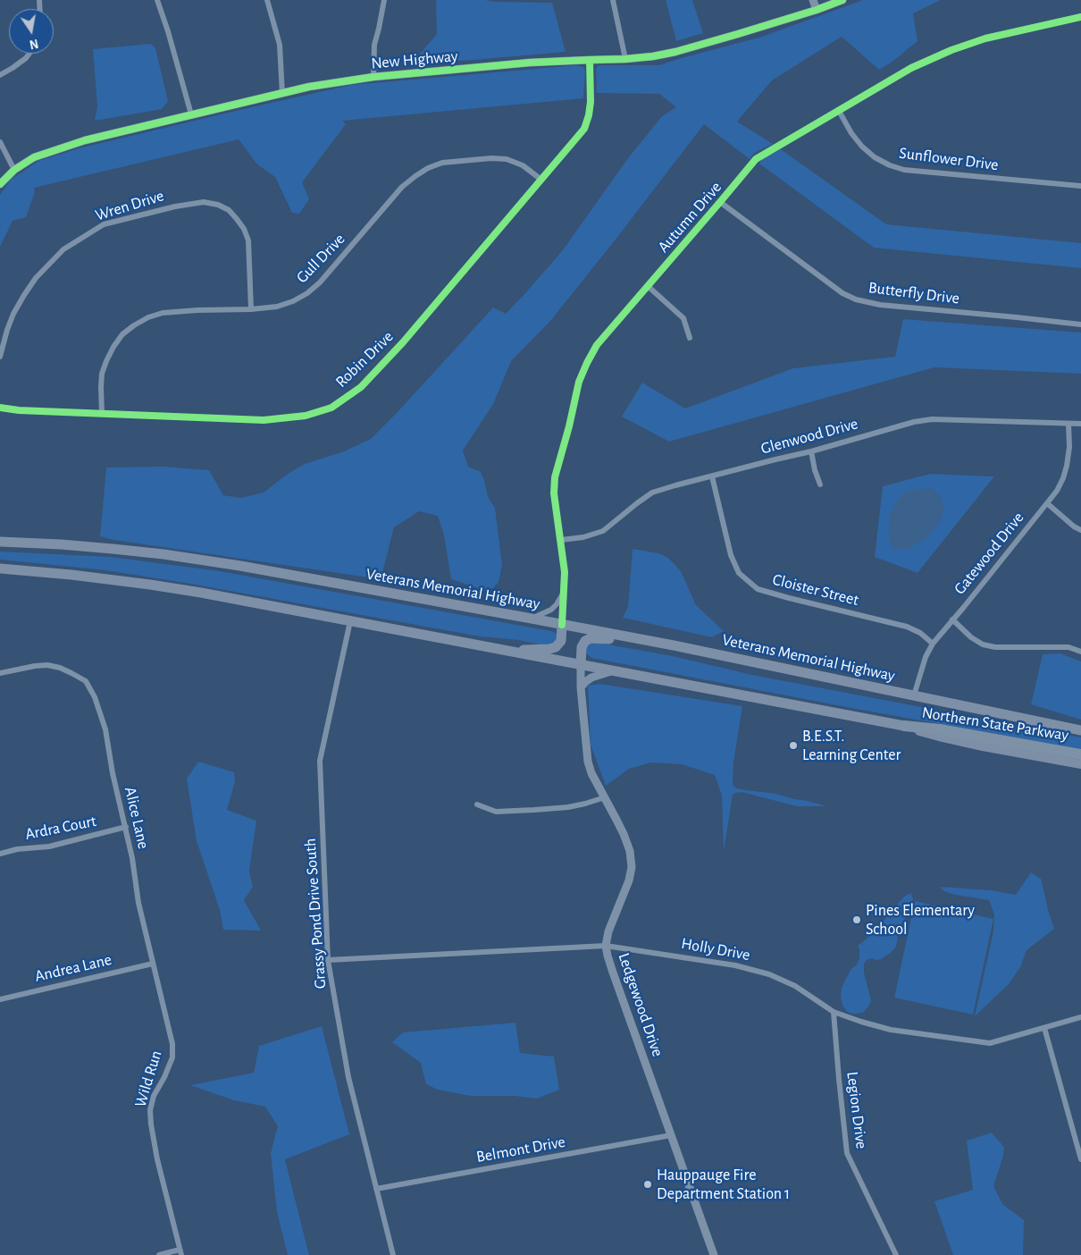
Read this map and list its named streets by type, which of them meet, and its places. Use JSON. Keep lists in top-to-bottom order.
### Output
{
  "streets": {
    "highway": ["Veterans Memorial Highway", "Northern State Parkway"],
    "street": [
      "New Highway",
      "Sunflower Drive",
      "Wren Drive",
      "Autumn Drive",
      "Gull Drive",
      "Butterfly Drive",
      "Robin Drive",
      "Glenwood Drive",
      "Gatewood Drive",
      "Cloister Street",
      "Alice Lane",
      "Ardra Court",
      "Grassy Pond Drive South",
      "Holly Drive",
      "Andrea Lane",
      "Ledgewood Drive",
      "Wild Run",
      "Legion Drive",
      "Belmont Drive"
    ]
  },
  "crossings": [
    ["New Highway", "Robin Drive"],
    ["Sunflower Drive", "Autumn Drive"],
    ["Wren Drive", "Gull Drive"],
    ["Autumn Drive", "Butterfly Drive"],
    ["Autumn Drive", "Glenwood Drive"],
    ["Autumn Drive", "Veterans Memorial Highway"],
    ["Gull Drive", "Robin Drive"],
    ["Glenwood Drive", "Gatewood Drive"],
    ["Glenwood Drive", "Cloister Street"],
    ["Gatewood Drive", "Veterans Memorial Highway"],
    ["Gatewood Drive", "Cloister Street"],
    ["Alice Lane", "Ardra Court"],
    ["Alice Lane", "Andrea Lane"],
    ["Alice Lane", "Wild Run"],
    ["Grassy Pond Drive South", "Holly Drive"],
    ["Grassy Pond Drive South", "Belmont Drive"],
    ["Holly Drive", "Ledgewood Drive"],
    ["Holly Drive", "Legion Drive"],
    ["Andrea Lane", "Wild Run"],
    ["Ledgewood Drive", "Belmont Drive"]
  ],
  "places": ["B.E.S.T. Learning Center", "Pines Elementary School", "Hauppauge Fire Department Station 1"],
  "north": "bottom"
}
